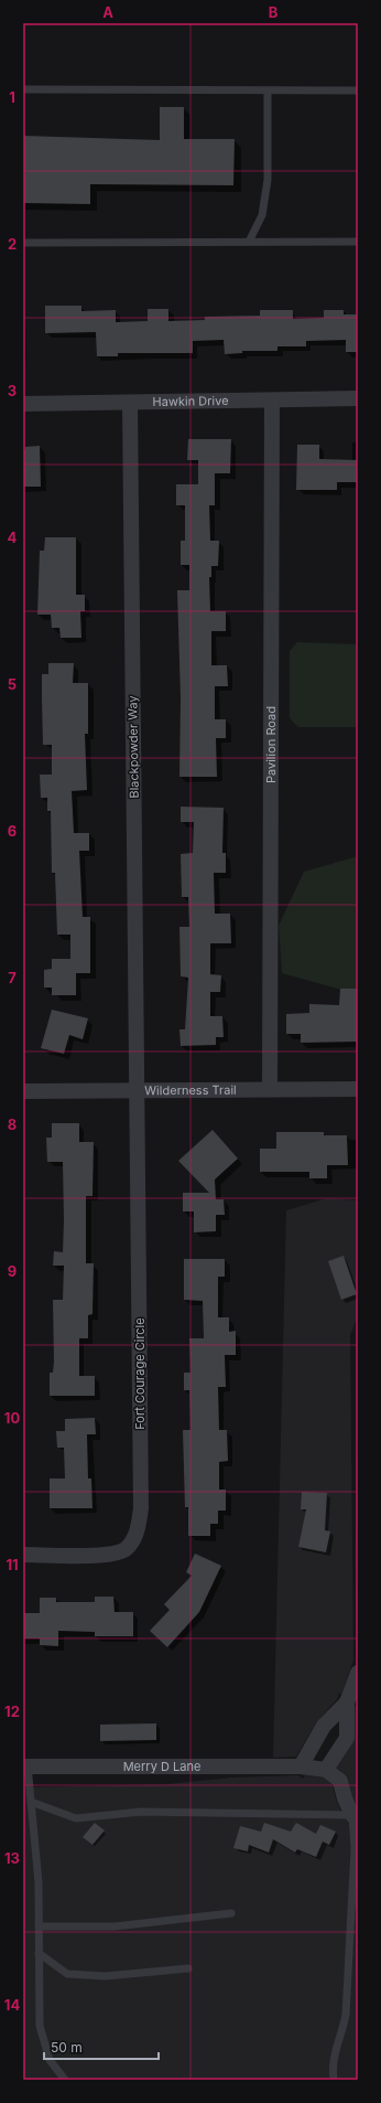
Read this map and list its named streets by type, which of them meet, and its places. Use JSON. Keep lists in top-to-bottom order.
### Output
{
  "streets": {
    "street": [
      "Hawkin Drive",
      "Pavilion Road",
      "Blackpowder Way",
      "Wilderness Trail",
      "Fort Courage Circle",
      "Merry D Lane"
    ]
  },
  "crossings": [
    ["Hawkin Drive", "Pavilion Road"],
    ["Hawkin Drive", "Blackpowder Way"],
    ["Pavilion Road", "Wilderness Trail"],
    ["Blackpowder Way", "Wilderness Trail"],
    ["Blackpowder Way", "Fort Courage Circle"],
    ["Wilderness Trail", "Fort Courage Circle"]
  ],
  "scale_bar": "50 m",
  "grid": {
    "columns": ["A", "B"],
    "rows": [
      "1",
      "2",
      "3",
      "4",
      "5",
      "6",
      "7",
      "8",
      "9",
      "10",
      "11",
      "12",
      "13",
      "14"
    ]
  }
}
